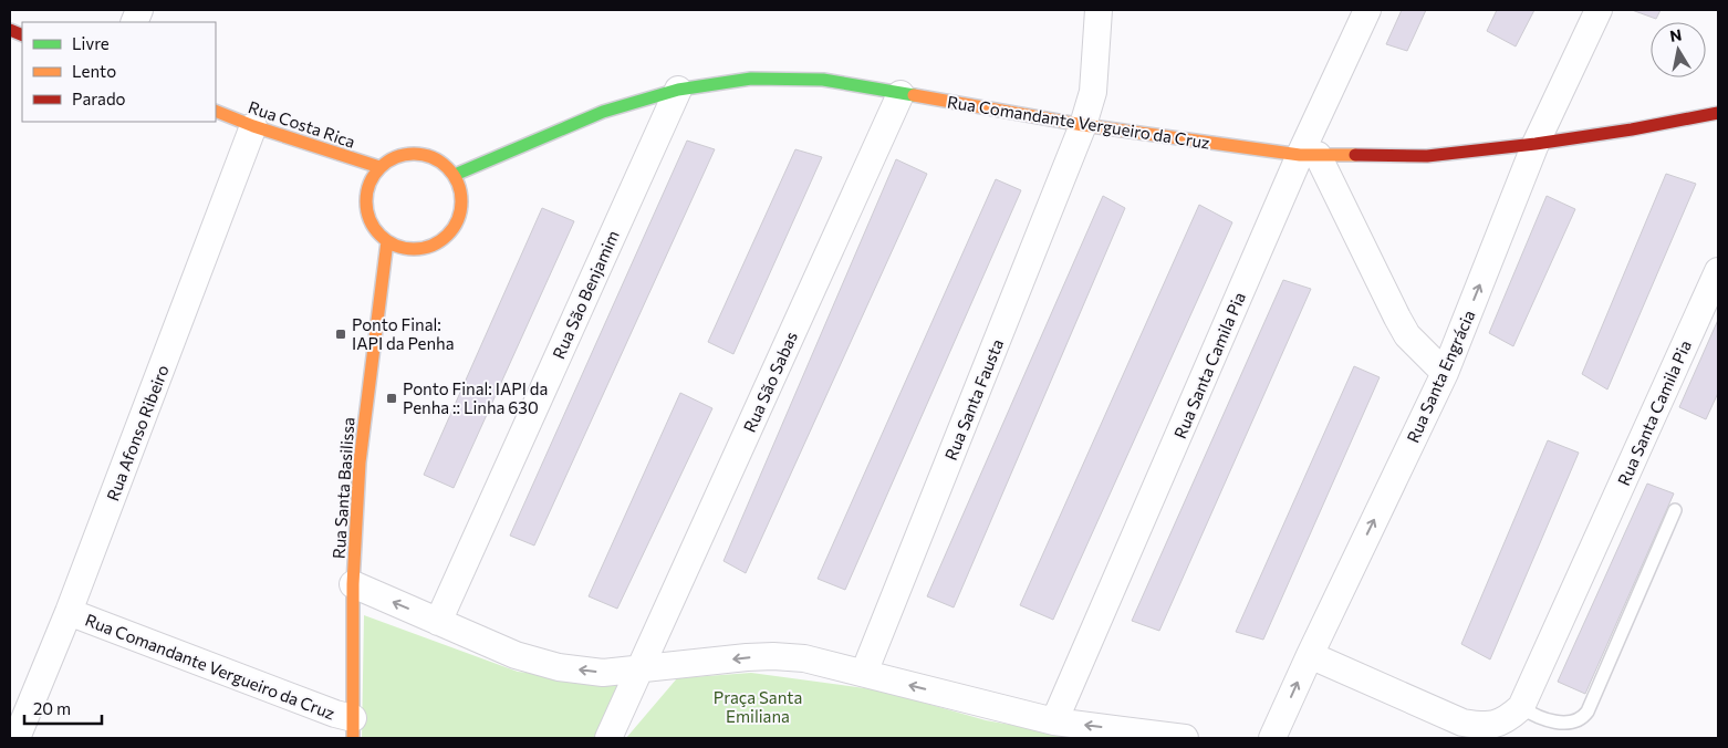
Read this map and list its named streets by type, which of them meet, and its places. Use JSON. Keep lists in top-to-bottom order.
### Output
{
  "streets": {
    "street": [
      "Rua Comandante Vergueiro da Cruz",
      "Rua Costa Rica",
      "Rua São Benjamim",
      "Rua Santa Camila Pia",
      "Rua Santa Engrácia",
      "Rua São Sabas",
      "Rua Santa Fausta",
      "Rua Afonso Ribeiro",
      "Rua Santa Basilissa"
    ]
  },
  "crossings": [
    ["Rua Comandante Vergueiro da Cruz", "Rua Costa Rica"],
    ["Rua Comandante Vergueiro da Cruz", "Rua São Benjamim"],
    ["Rua Comandante Vergueiro da Cruz", "Rua Santa Camila Pia"],
    ["Rua Comandante Vergueiro da Cruz", "Rua Santa Engrácia"],
    ["Rua Comandante Vergueiro da Cruz", "Rua São Sabas"],
    ["Rua Comandante Vergueiro da Cruz", "Rua Santa Fausta"],
    ["Rua Comandante Vergueiro da Cruz", "Rua Afonso Ribeiro"],
    ["Rua Comandante Vergueiro da Cruz", "Rua Santa Basilissa"],
    ["Rua Costa Rica", "Rua Afonso Ribeiro"],
    ["Rua Costa Rica", "Rua Santa Basilissa"],
    ["Rua Santa Camila Pia", "Rua Santa Engrácia"]
  ],
  "one_way": ["Rua Santa Engrácia"],
  "parks": ["Praça Santa Emiliana"],
  "places": {
    "transit": ["Ponto Final: IAPI da Penha", "Ponto Final: IAPI da Penha :: Linha 630"]
  },
  "legend": ["Livre", "Lento", "Parado"],
  "scale_bar": "20 m",
  "north": "top"
}
